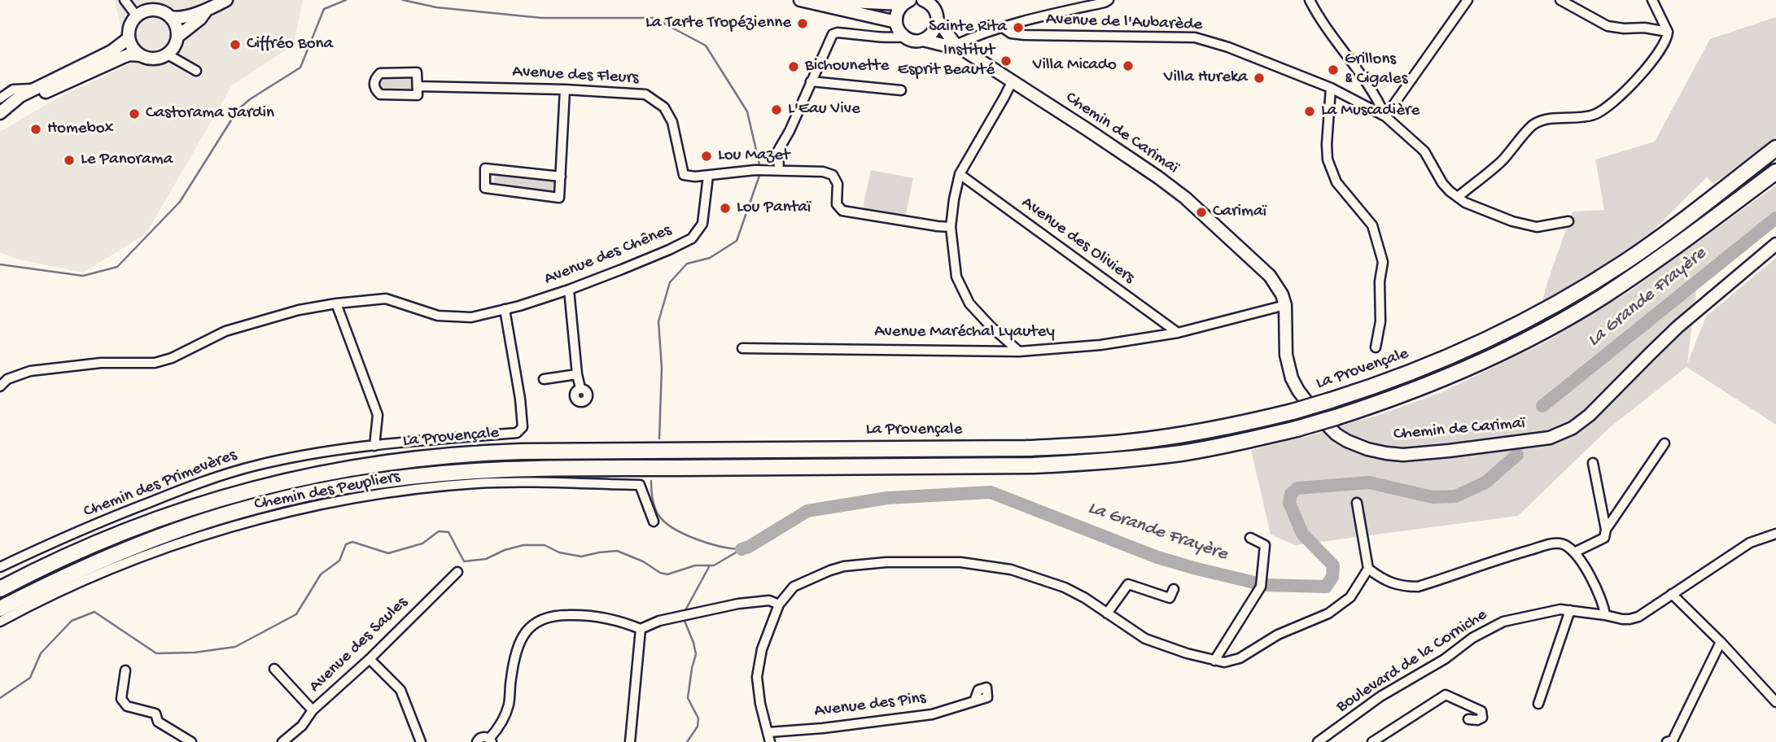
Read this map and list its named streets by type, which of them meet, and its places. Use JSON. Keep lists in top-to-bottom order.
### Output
{
  "streets": {
    "highway": ["La Provençale"],
    "street": [
      "Avenue de l'Aubarède",
      "Avenue des Fleurs",
      "Chemin de Carimaï",
      "Avenue des Oliviers",
      "Avenue des Chênes",
      "Avenue Maréchal Lyautey",
      "Chemin des Primevères",
      "Chemin des Peupliers",
      "Avenue des Saules",
      "Boulevard de la Corniche",
      "Avenue des Pins"
    ]
  },
  "crossings": [
    ["Avenue des Fleurs", "Avenue des Chênes"],
    ["Chemin de Carimaï", "Avenue Maréchal Lyautey"],
    ["Avenue des Oliviers", "Avenue Maréchal Lyautey"],
    ["Avenue des Chênes", "Chemin des Primevères"]
  ],
  "water": ["La Grande Frayère"],
  "places": [
    "La Tarte Tropézienne",
    "Sainte Rita",
    "Ciffréo Bona",
    "Institut Esprit Beauté",
    "Villa Micado",
    "Bichounette",
    "Grillons & Cigales",
    "Villa Hureka",
    "L'Eau Vive",
    "La Muscadière",
    "Castorama Jardin",
    "Homebox",
    "Lou Mazet",
    "Le Panorama",
    "Lou Pantaï",
    "Carimaï"
  ]
}
